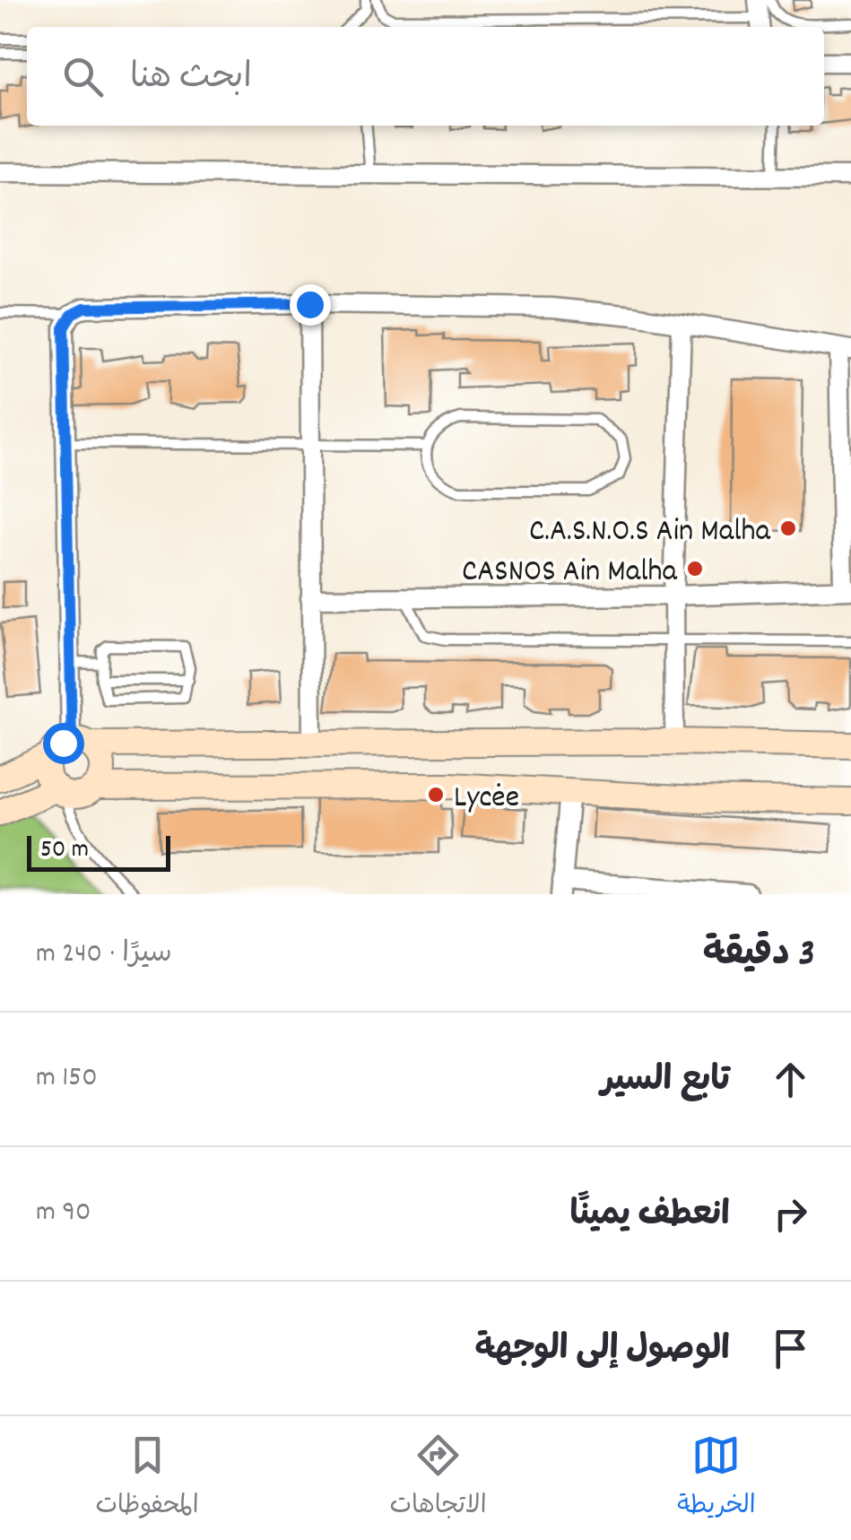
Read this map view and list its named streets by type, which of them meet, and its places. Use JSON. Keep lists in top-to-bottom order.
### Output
{
  "places": ["C.A.S.N.O.S Ain Malha", "CASNOS Ain Malha", "Lycėe"],
  "scale_bar": "50 m",
  "page": {
    "search": "ابحث هنا",
    "scale": "50 m",
    "heading": ["3 دقيقة", "سيرًا · 240 m"],
    "list": [
      ["تابع السير", "150 m"],
      ["انعطف يمينًا", "90 m"],
      "الوصول إلى الوجهة"
    ],
    "nav": ["الخريطة", "الاتجاهات", "المحفوظات"]
  }
}
